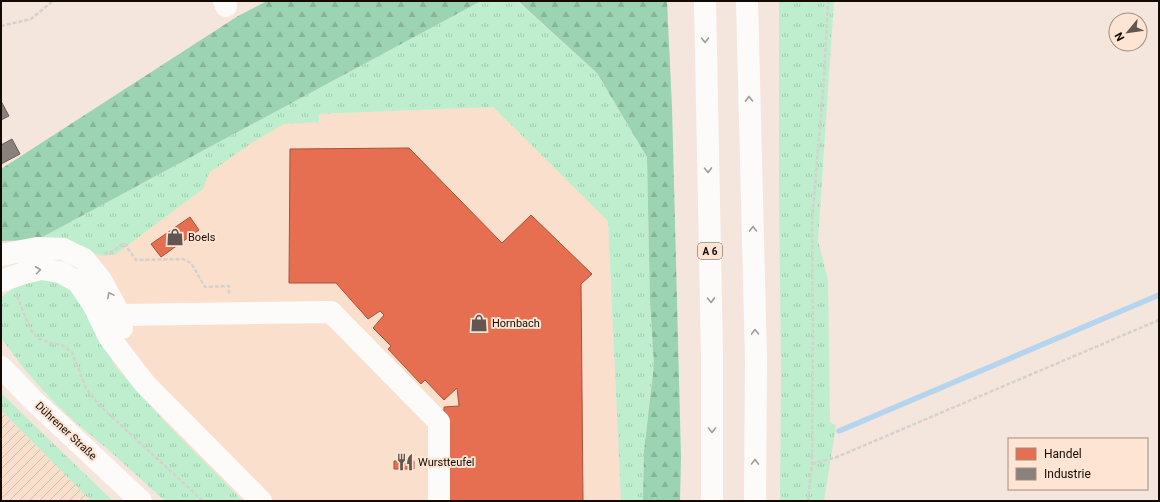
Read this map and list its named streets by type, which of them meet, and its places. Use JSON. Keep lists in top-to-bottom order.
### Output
{
  "streets": {
    "main road": ["A 6", "Dührener Straße"]
  },
  "places": {
    "shop": ["Boels", "Hornbach"],
    "restaurant": ["Wurstteufel"]
  },
  "legend": ["Handel", "Industrie"],
  "north": "bottom left"
}
